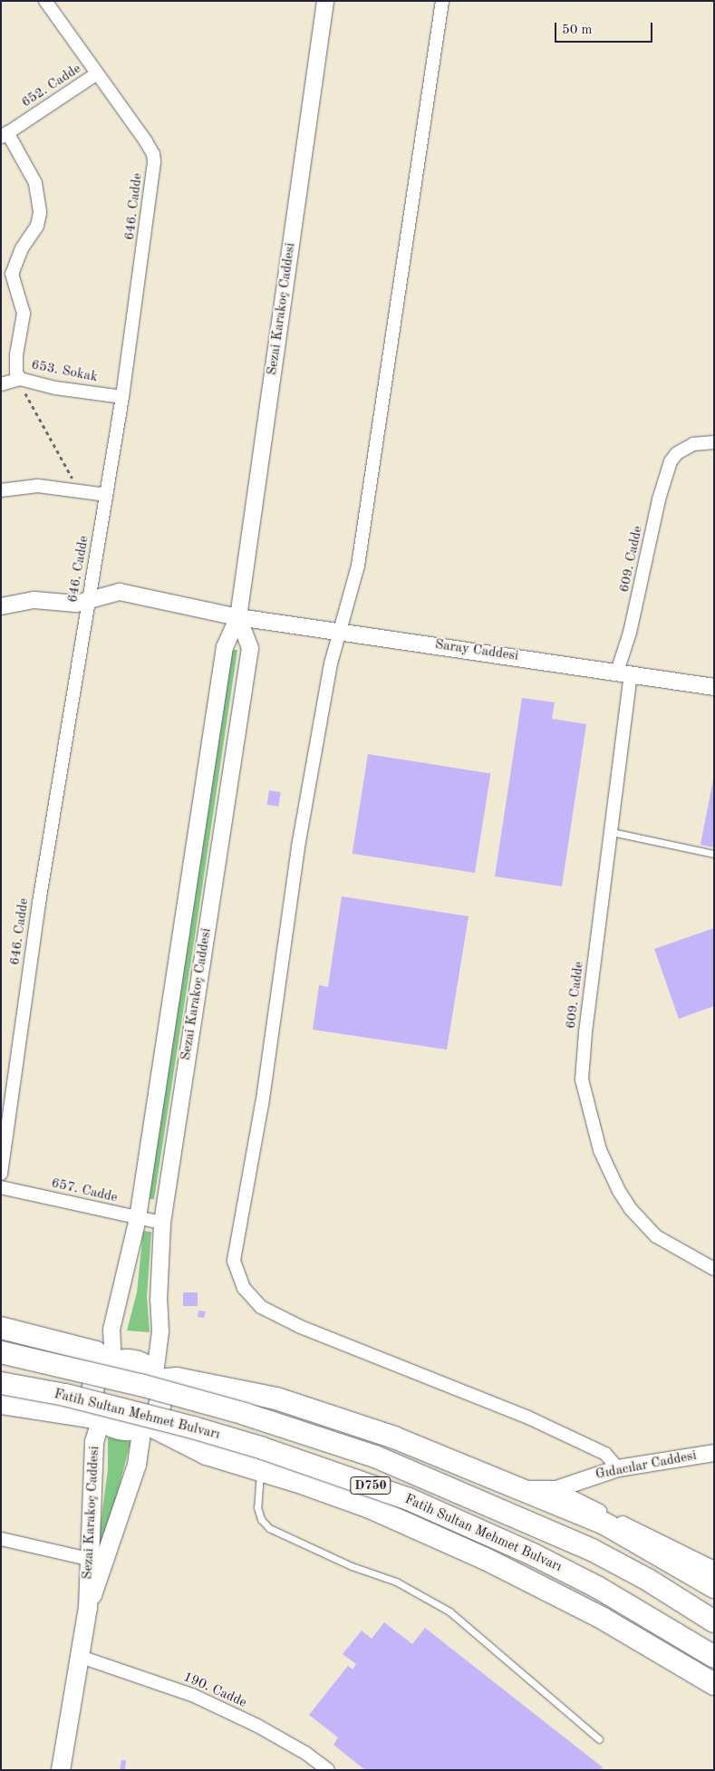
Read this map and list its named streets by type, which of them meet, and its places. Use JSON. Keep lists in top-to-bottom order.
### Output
{
  "streets": {
    "highway": ["Fatih Sultan Mehmet Bulvarı", "D750"],
    "main road": ["Sezai Karakoç Caddesi"],
    "street": [
      "652. Cadde",
      "646. Cadde",
      "653. Sokak",
      "609. Cadde",
      "Saray Caddesi",
      "657. Cadde",
      "Gıdacılar Caddesi",
      "190. Cadde"
    ]
  },
  "crossings": [
    ["652. Cadde", "646. Cadde"],
    ["646. Cadde", "653. Sokak"],
    ["646. Cadde", "Saray Caddesi"],
    ["Sezai Karakoç Caddesi", "Saray Caddesi"],
    ["Sezai Karakoç Caddesi", "657. Cadde"],
    ["Sezai Karakoç Caddesi", "190. Cadde"],
    ["609. Cadde", "Saray Caddesi"]
  ],
  "scale_bar": "50 m"
}
